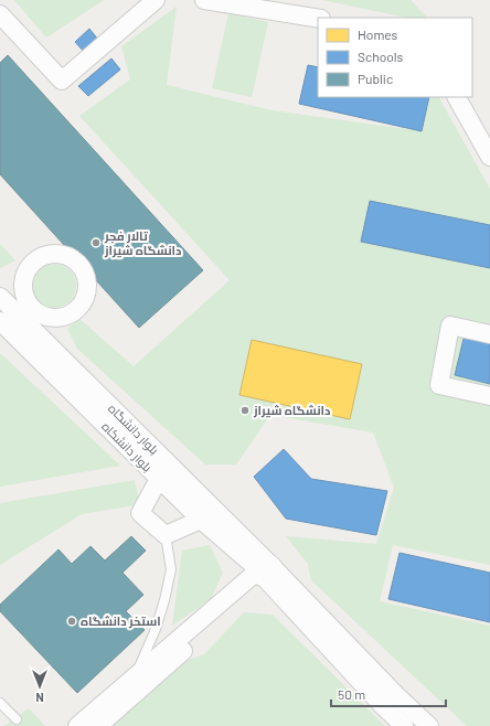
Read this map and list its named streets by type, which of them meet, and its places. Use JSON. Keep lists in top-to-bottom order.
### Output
{
  "streets": {
    "street": ["بلوار دانشگاه", "بلوار دانشکاه"]
  },
  "crossings": [
    ["بلوار دانشگاه", "بلوار دانشکاه"]
  ],
  "places": ["تالار فجر دانشگاه شیراز", "دانشگاه شیراز", "استخر دانشگاه"],
  "legend": ["Homes", "Schools", "Public"],
  "scale_bar": "50 m",
  "north": "bottom"
}
